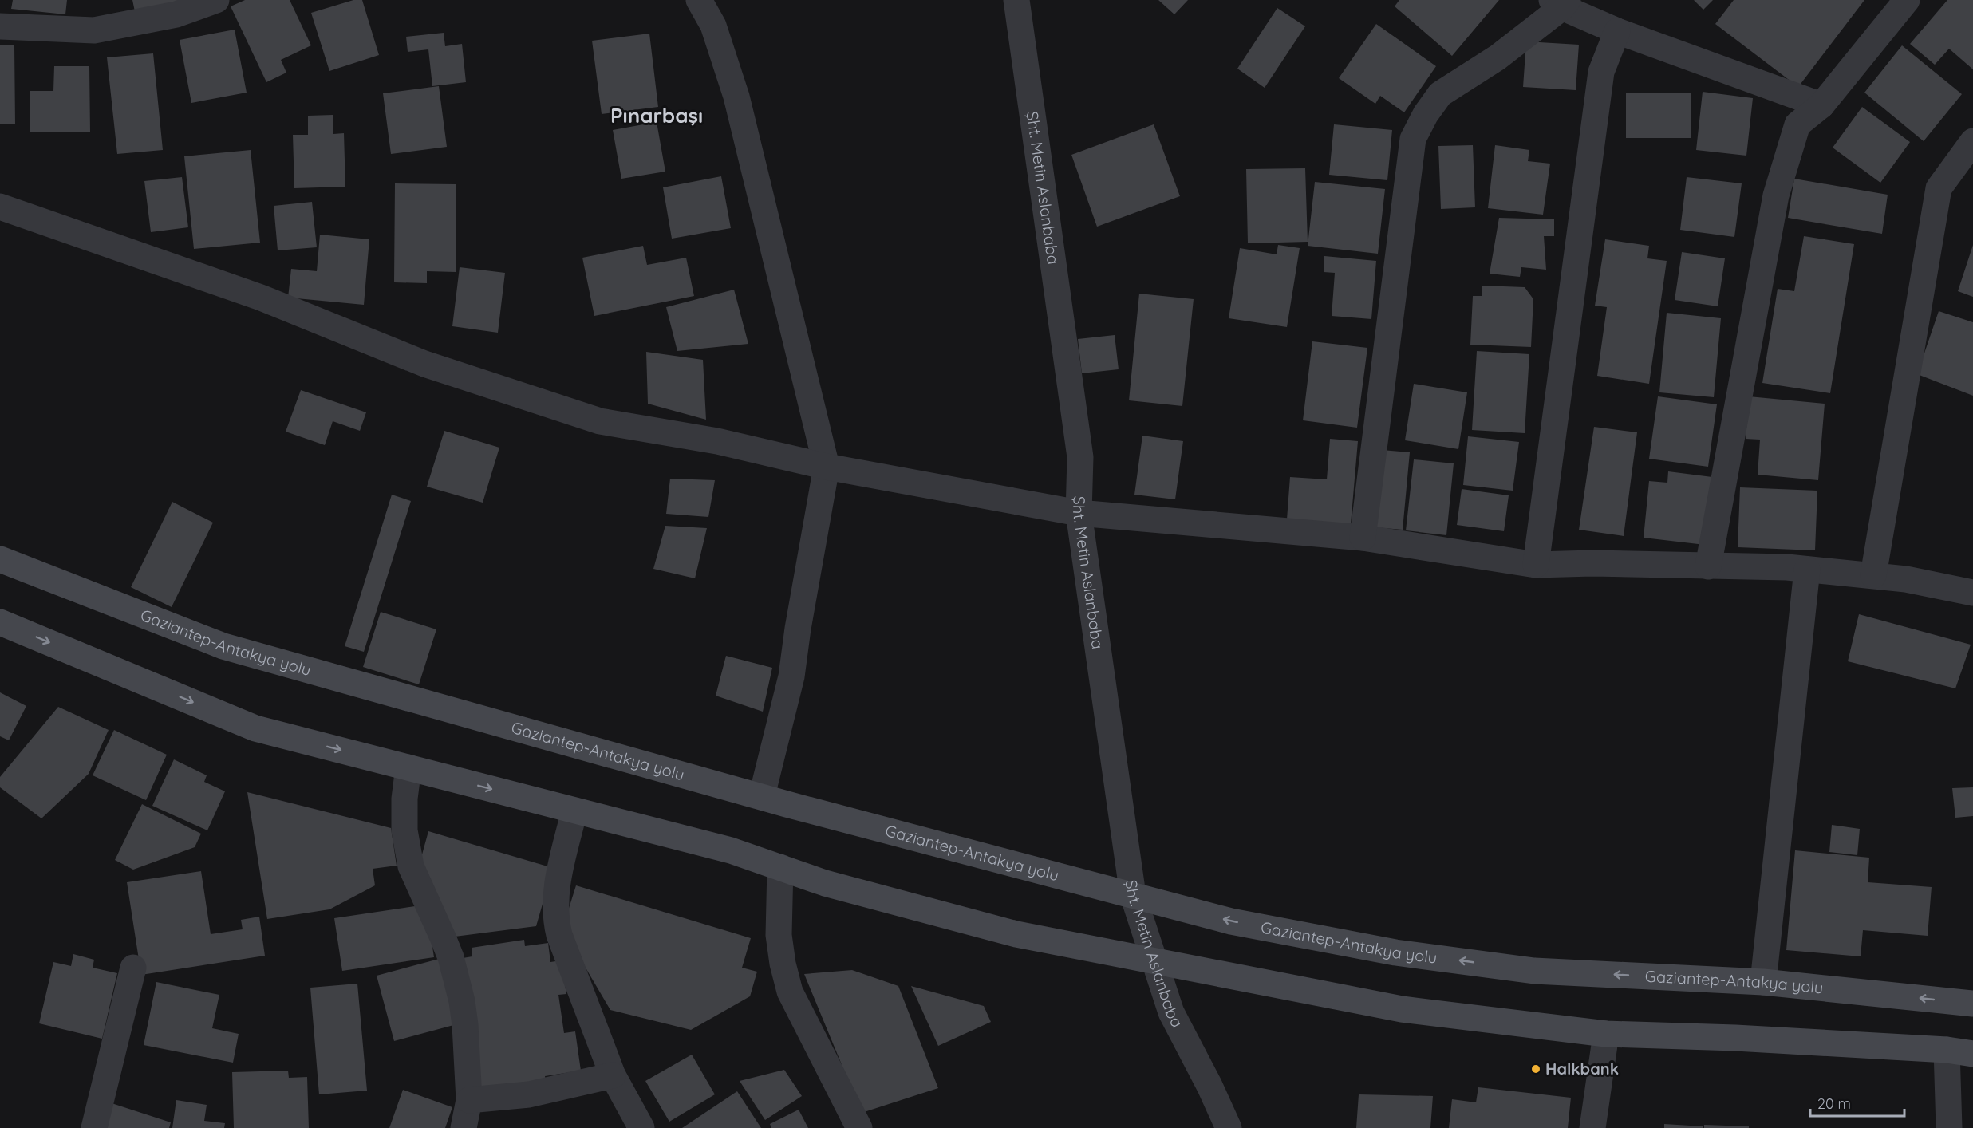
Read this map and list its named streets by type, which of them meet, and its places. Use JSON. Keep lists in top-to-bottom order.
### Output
{
  "streets": {
    "main road": ["Gaziantep-Antakya yolu"],
    "street": ["Şht. Metin Aslanbaba"]
  },
  "crossings": [
    ["Şht. Metin Aslanbaba", "Gaziantep-Antakya yolu"]
  ],
  "districts": ["Pınarbaşı"],
  "places": ["Halkbank"],
  "scale_bar": "20 m"
}
